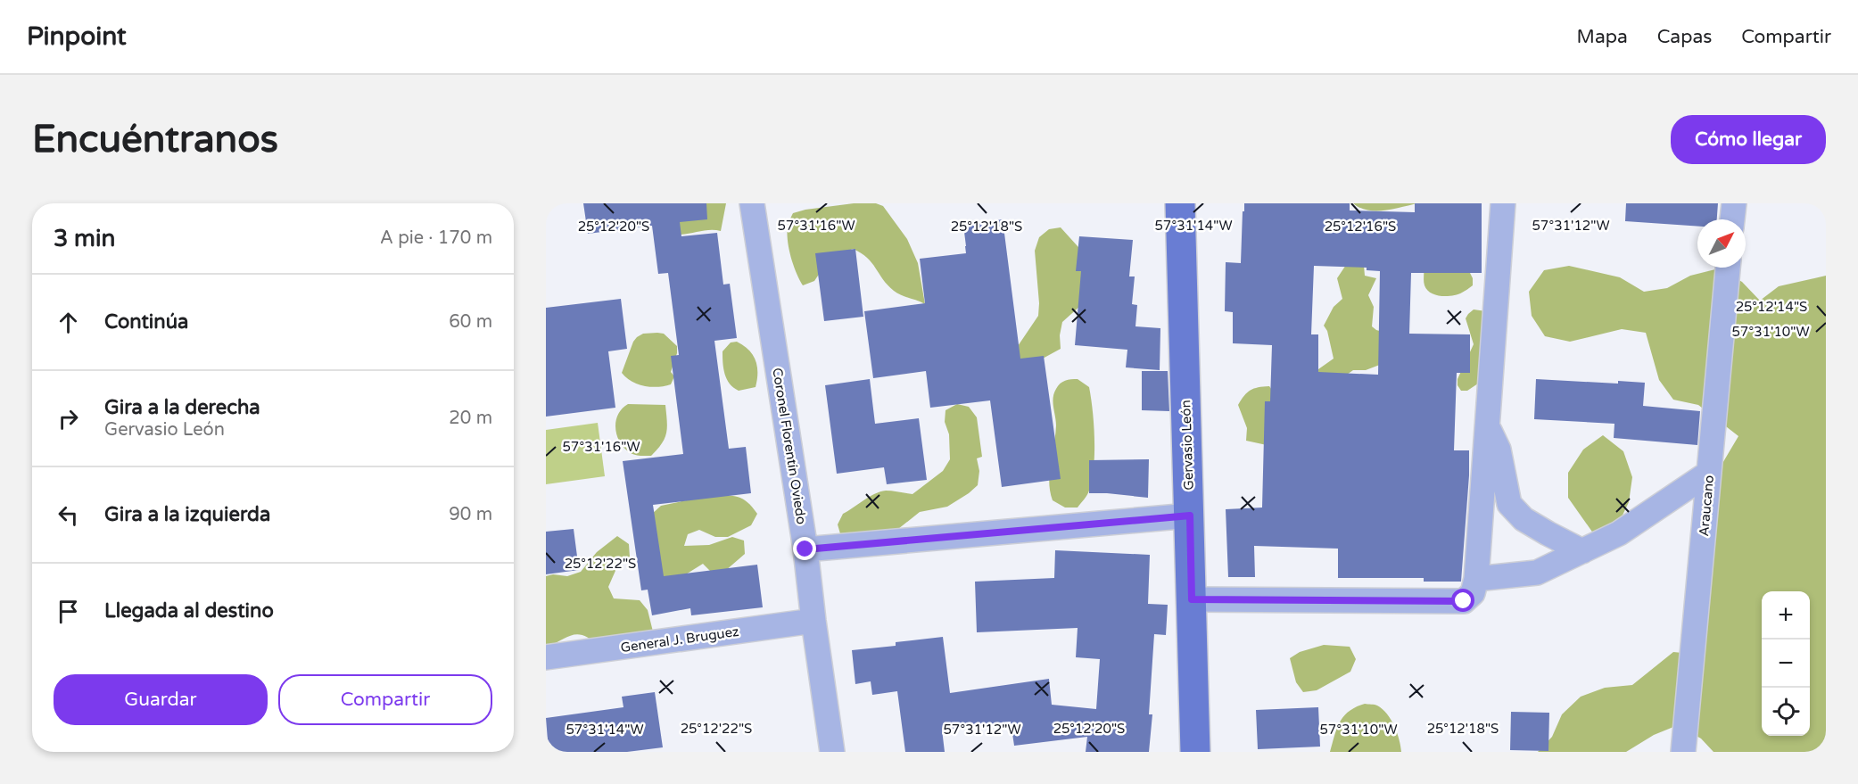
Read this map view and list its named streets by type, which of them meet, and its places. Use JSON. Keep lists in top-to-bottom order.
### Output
{
  "streets": {
    "main road": ["Gervasio León"],
    "street": ["Coronel Florentín Oviedo", "Araucano", "General J. Bruguez"]
  },
  "crossings": [
    ["Coronel Florentín Oviedo", "General J. Bruguez"]
  ],
  "north": "top right",
  "page": {
    "header": "Pinpoint",
    "nav": ["Mapa", "Capas", "Compartir"],
    "buttons": [
      "Cómo llegar",
      ["Guardar", "Compartir"]
    ],
    "title": "Encuéntranos",
    "heading": ["3 min", "A pie · 170 m"],
    "list": [
      ["Continúa", "60 m"],
      ["Gira a la derecha", "Gervasio León", "20 m"],
      ["Gira a la izquierda", "90 m"],
      "Llegada al destino"
    ],
    "map_buttons": ["+", "−"]
  },
  "coordinates": [
    "57°31'16\"W",
    "57°31'14\"W",
    "57°31'12\"W",
    "25°12'20\"S",
    "25°12'18\"S",
    "25°12'16\"S",
    "25°12'14\"S",
    "57°31'10\"W",
    "25°12'22\"S"
  ]
}
